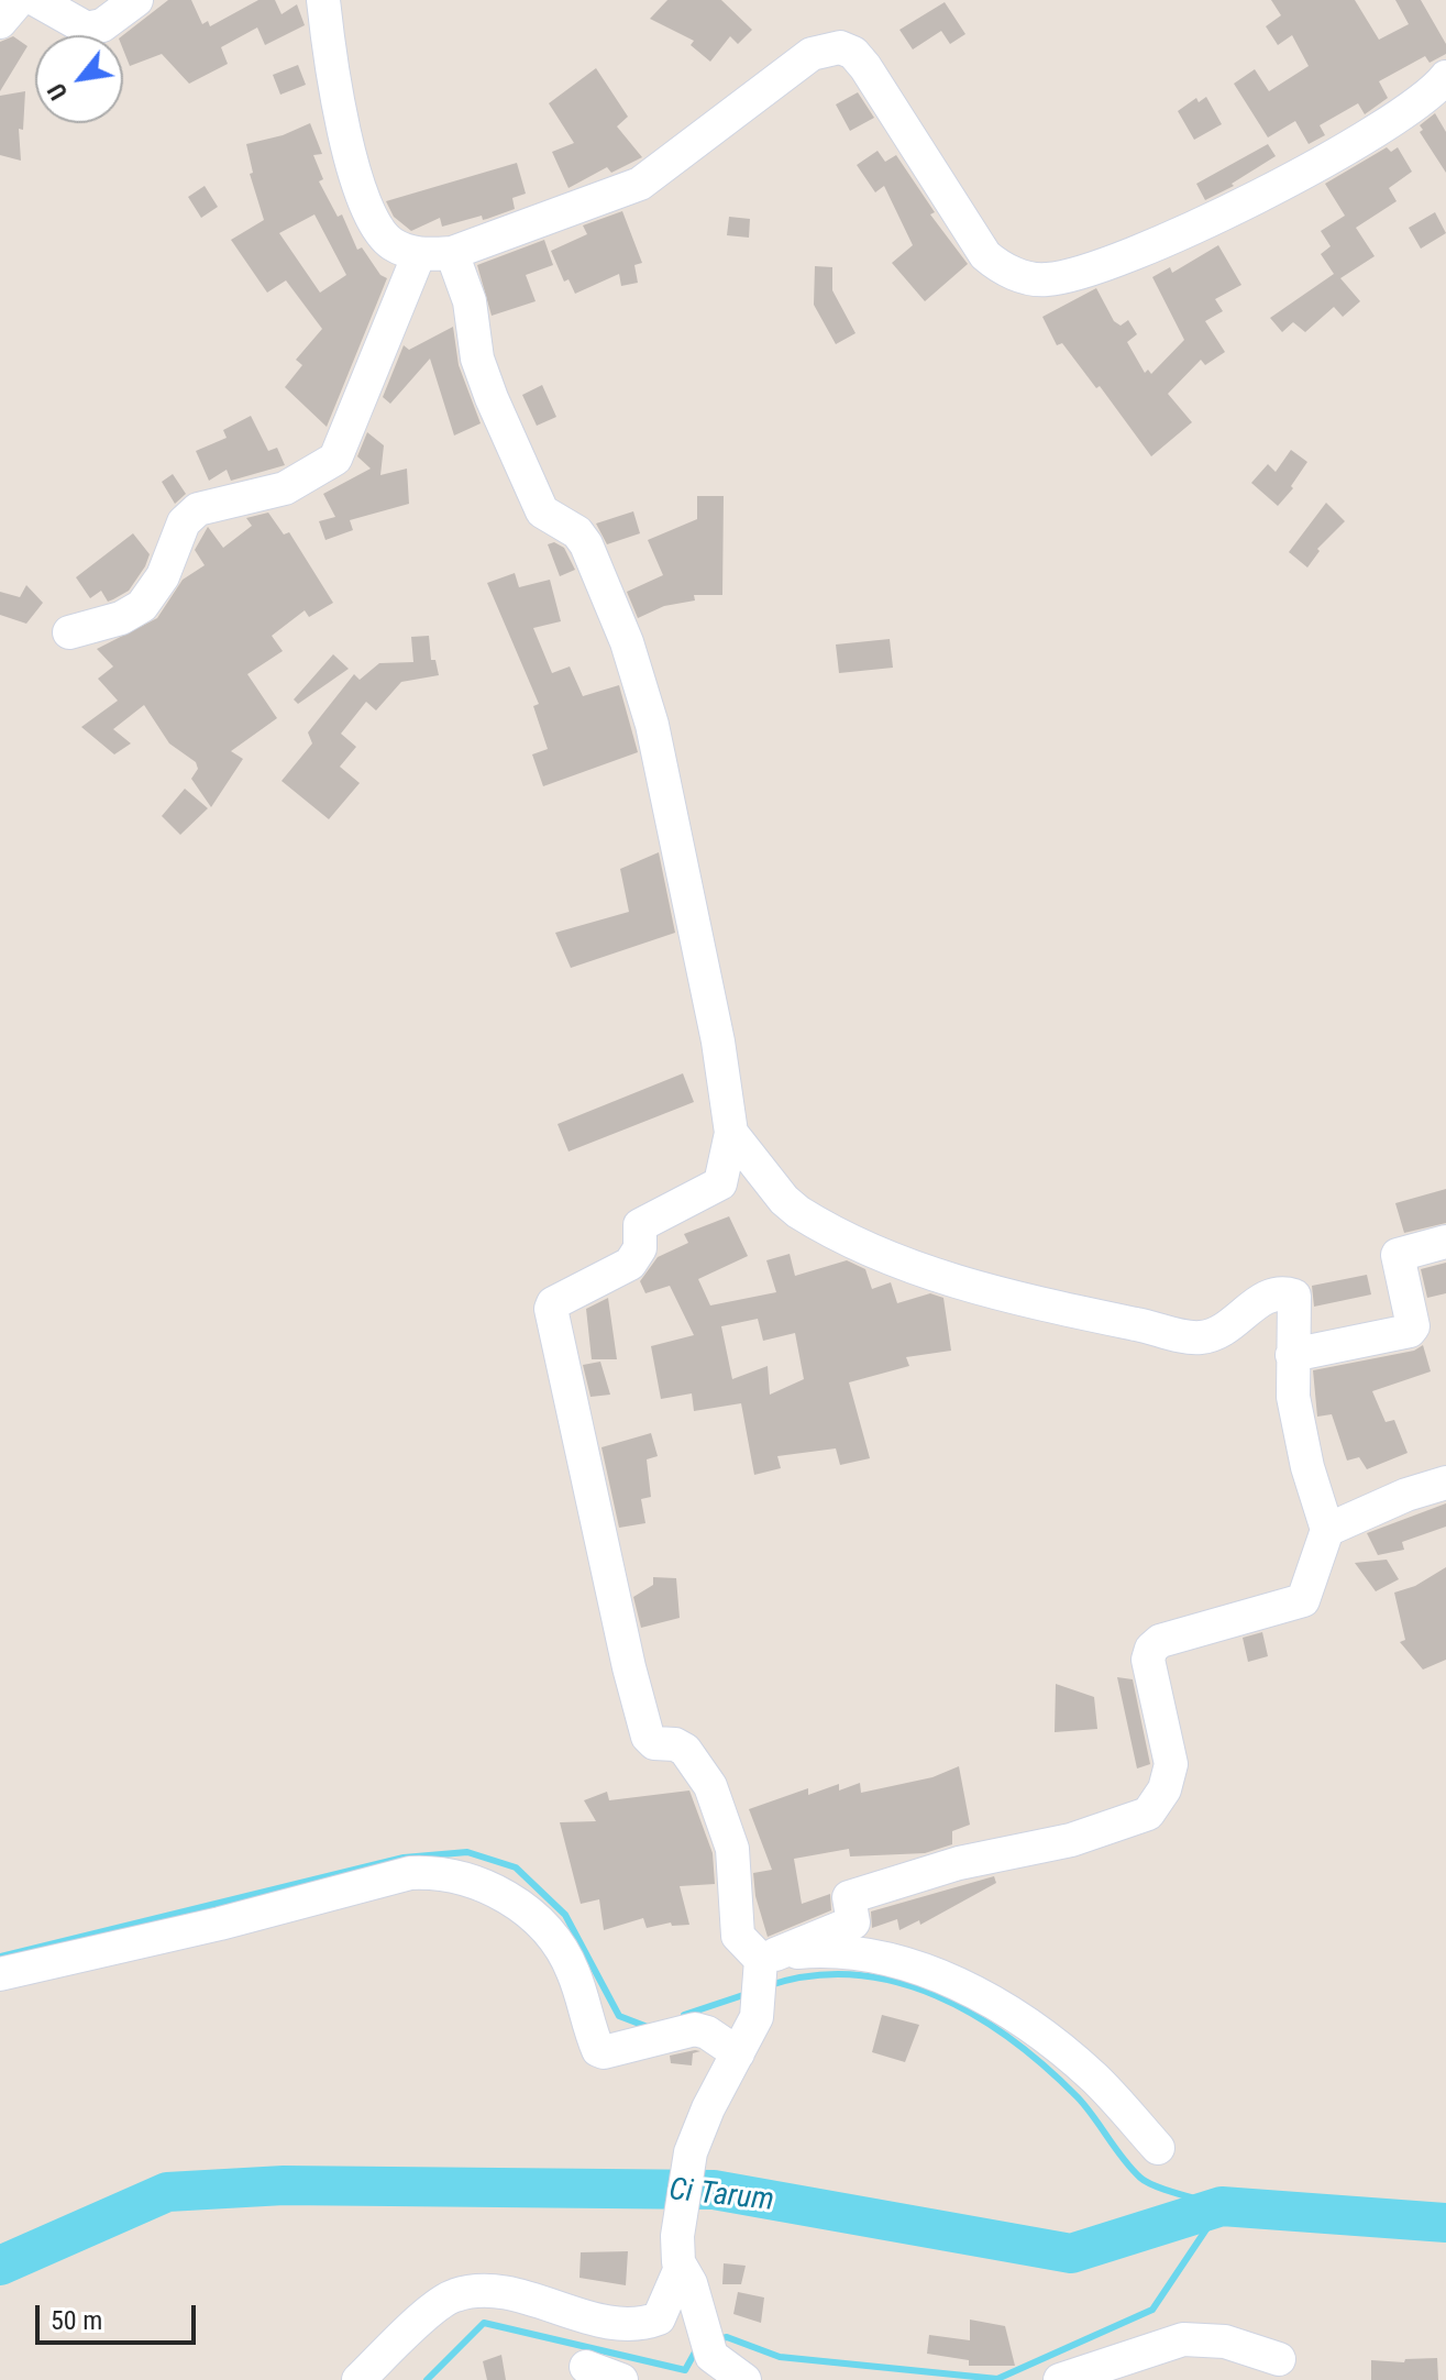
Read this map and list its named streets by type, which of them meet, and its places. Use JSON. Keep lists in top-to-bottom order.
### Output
{
  "water": ["Ci Tarum"],
  "scale_bar": "50 m",
  "north": "bottom left"
}
